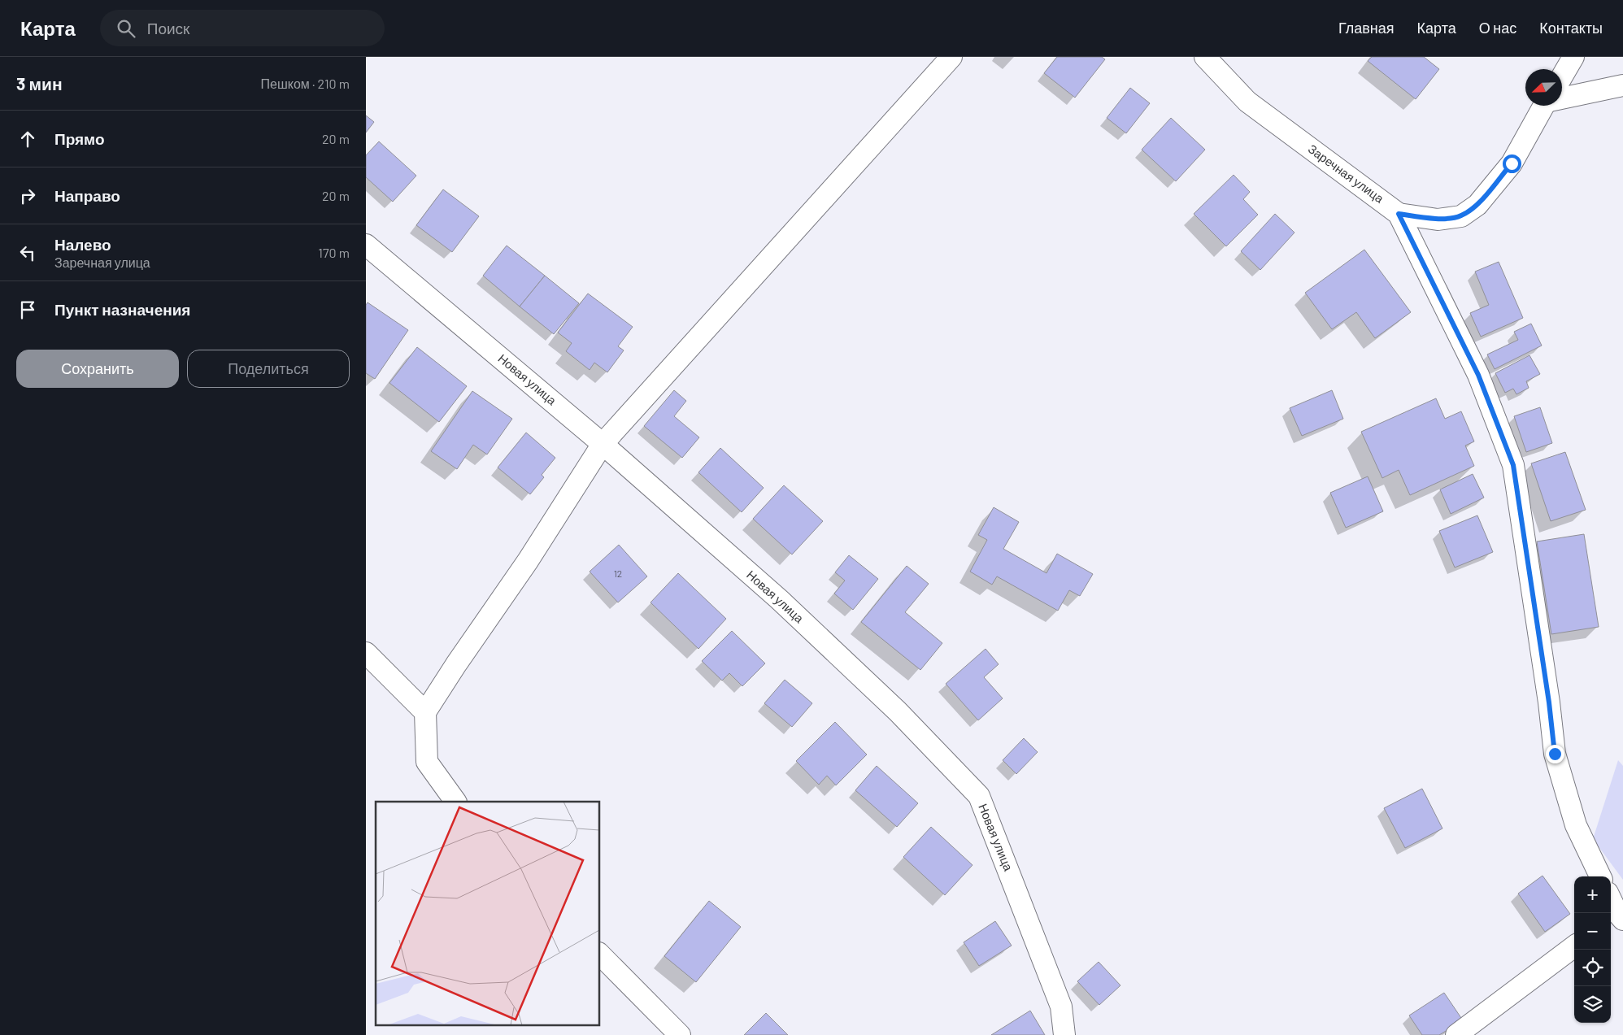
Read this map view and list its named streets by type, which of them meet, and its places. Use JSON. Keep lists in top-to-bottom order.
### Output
{
  "streets": {
    "street": ["Заречная улица", "Новая улица"]
  },
  "house_numbers": ["12"],
  "north": "bottom left",
  "page": {
    "header": "Карта",
    "search": "Поиск",
    "nav": [
      "Главная",
      "Карта",
      "О нас",
      "Контакты"
    ],
    "heading": ["3 мин", "Пешком · 210 m"],
    "list": [
      ["Прямо", "20 m"],
      ["Направо", "20 m"],
      ["Налево", "Заречная улица", "170 m"],
      "Пункт назначения"
    ],
    "buttons": ["Сохранить", "Поделиться"],
    "map_buttons": ["+", "−"]
  }
}
